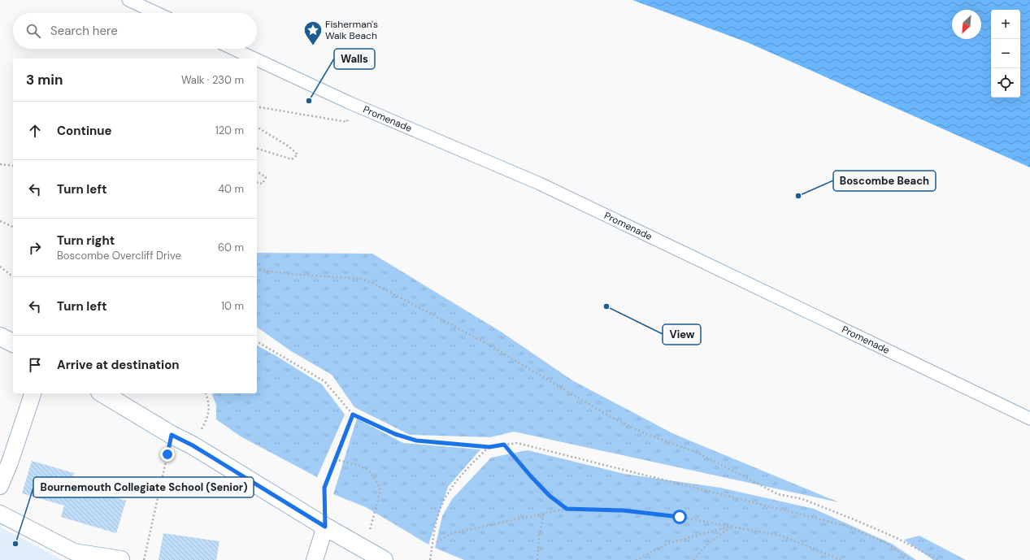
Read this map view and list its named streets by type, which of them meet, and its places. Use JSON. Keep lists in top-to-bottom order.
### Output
{
  "streets": {
    "street": ["Promenade"]
  },
  "places": {
    "place": ["Fisherman's Walk Beach"],
    "other": [
      "Walls",
      "Boscombe Beach",
      "View",
      "Bournemouth Collegiate School (Senior)"
    ]
  },
  "north": "bottom left",
  "page": {
    "map_buttons": ["+", "−"],
    "search": "Search here",
    "heading": ["3 min", "Walk · 230 m"],
    "list": [
      ["Continue", "120 m"],
      ["Turn left", "40 m"],
      ["Turn right", "Boscombe Overcliff Drive", "60 m"],
      ["Turn left", "10 m"],
      "Arrive at destination"
    ]
  }
}
